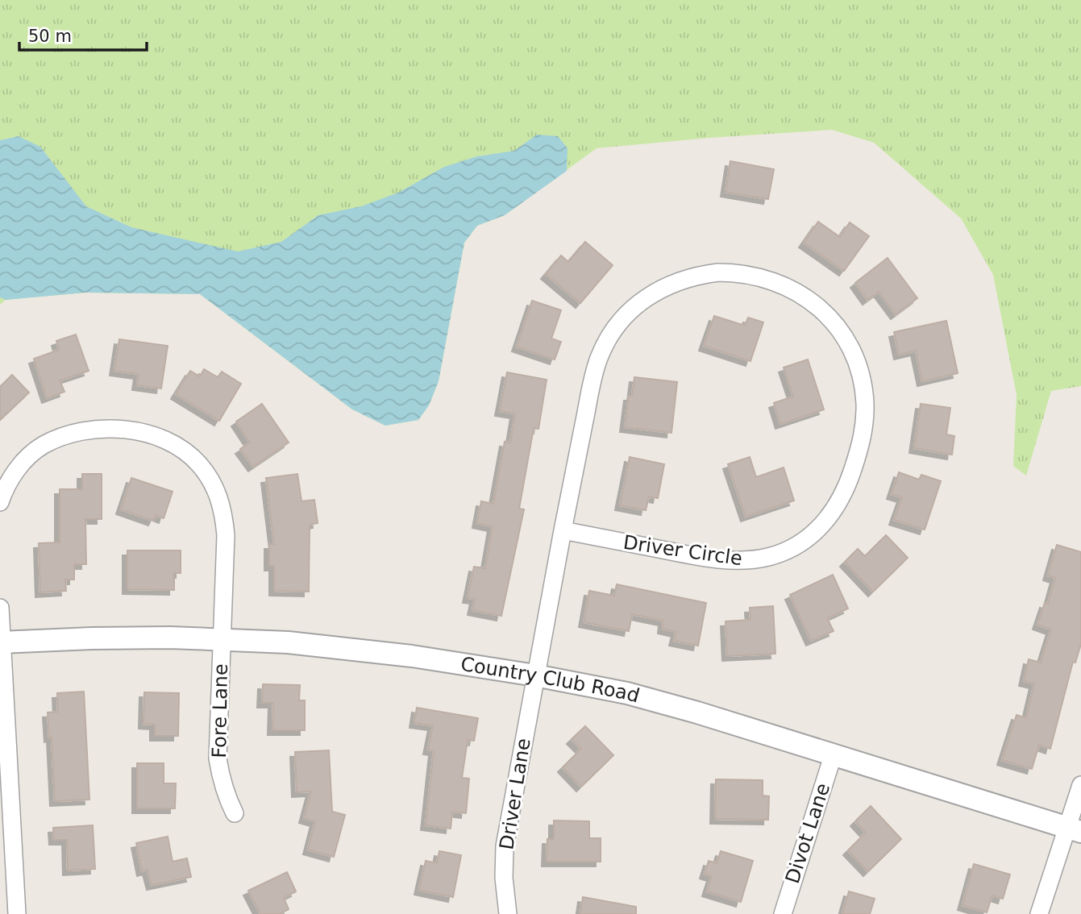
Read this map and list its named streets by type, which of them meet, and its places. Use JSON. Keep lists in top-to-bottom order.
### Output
{
  "streets": {
    "street": [
      "Driver Circle",
      "Country Club Road",
      "Fore Lane",
      "Driver Lane",
      "Divot Lane"
    ]
  },
  "crossings": [
    ["Driver Circle", "Country Club Road"],
    ["Driver Circle", "Driver Lane"],
    ["Country Club Road", "Fore Lane"],
    ["Country Club Road", "Driver Lane"],
    ["Country Club Road", "Divot Lane"]
  ],
  "scale_bar": "50 m"
}
